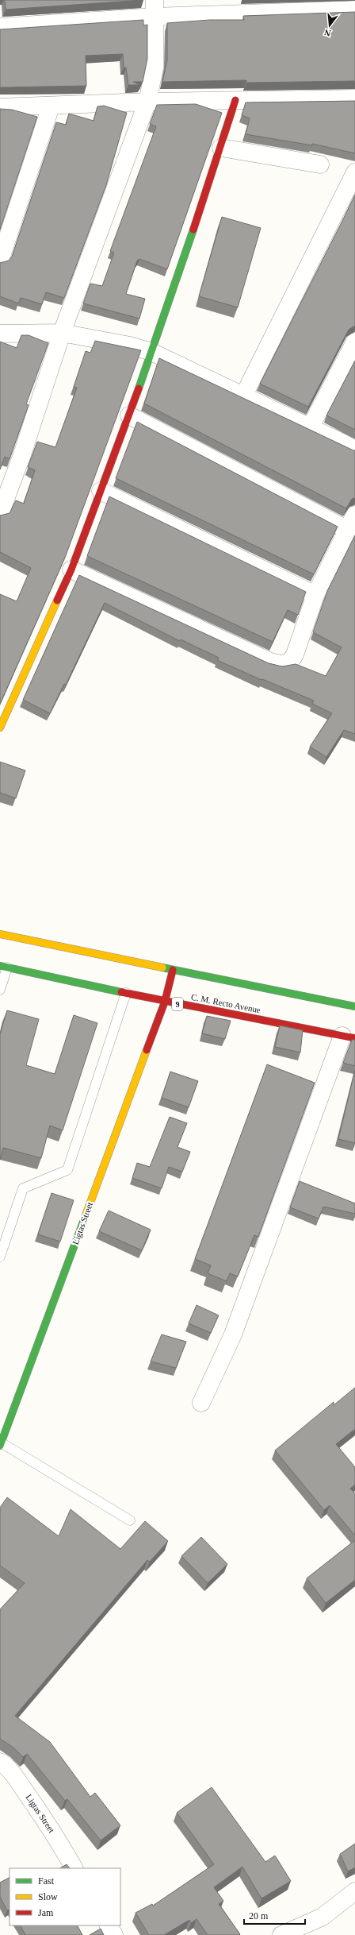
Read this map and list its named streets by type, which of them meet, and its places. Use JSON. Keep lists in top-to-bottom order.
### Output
{
  "streets": {
    "main road": ["C. M. Recto Avenue", "9", "Ligtas Street"]
  },
  "crossings": [
    ["C. M. Recto Avenue", "Ligtas Street"]
  ],
  "legend": ["Fast", "Slow", "Jam"],
  "scale_bar": "20 m",
  "north": "bottom"
}
